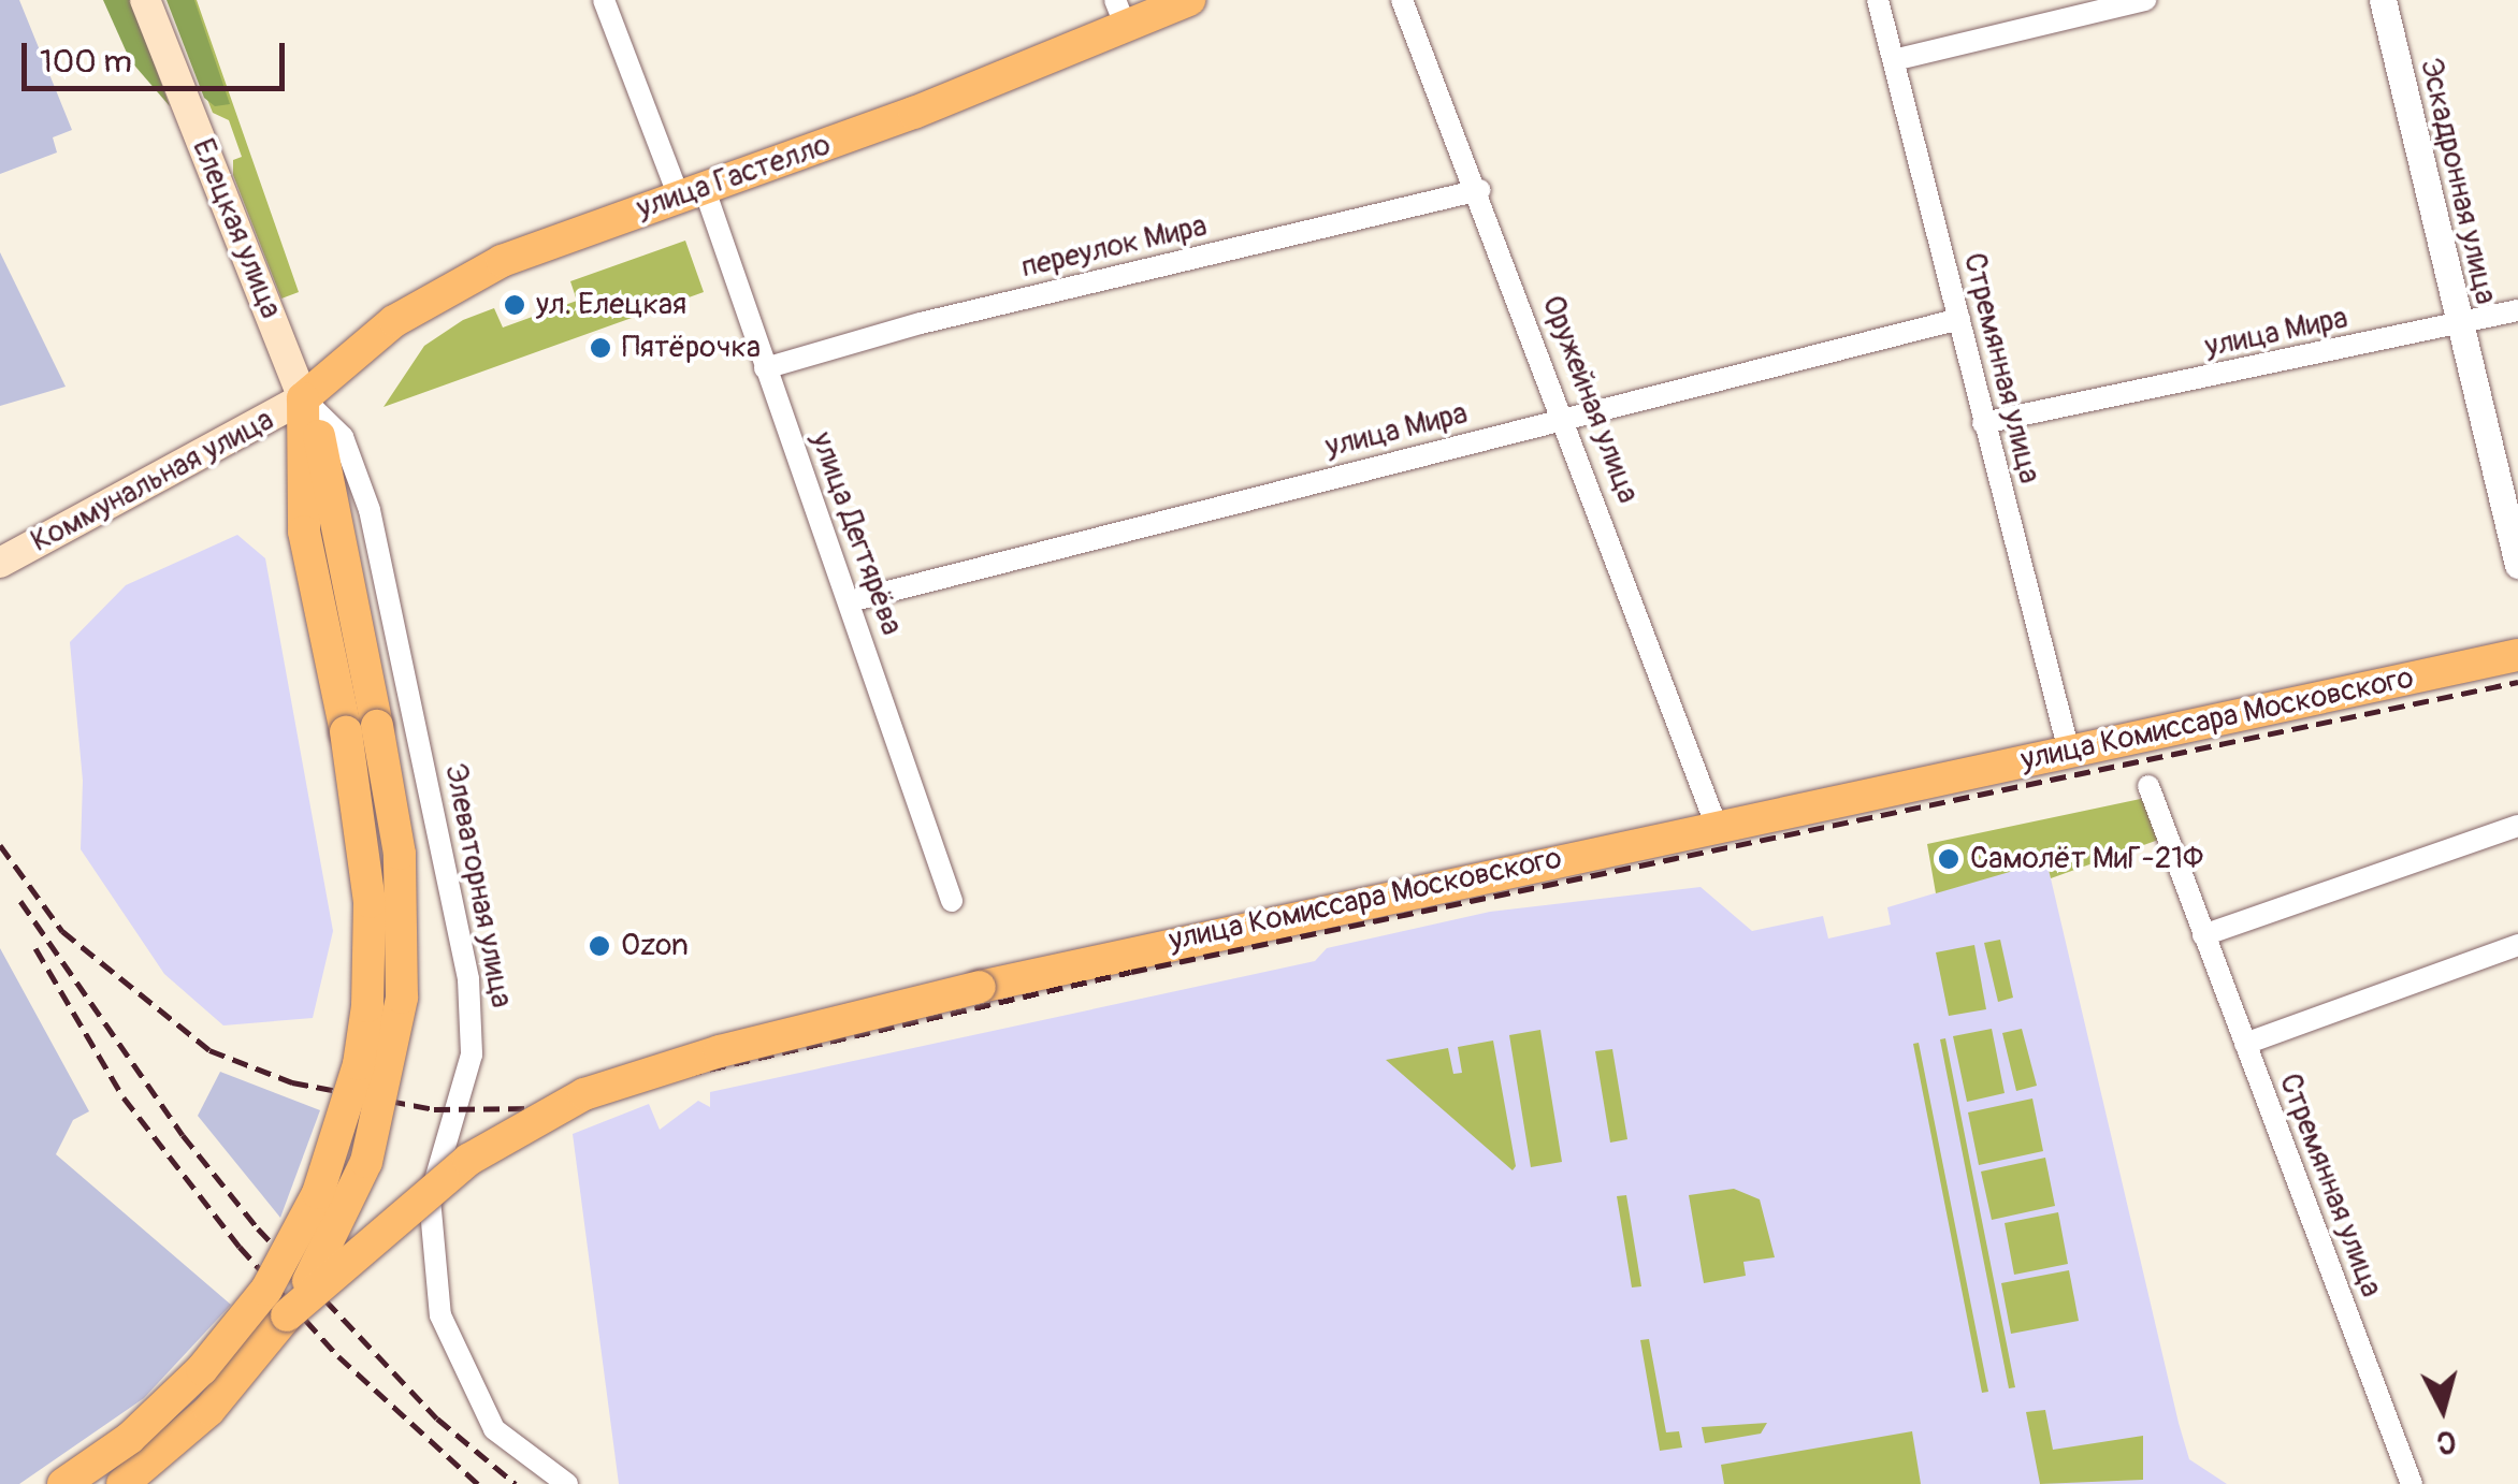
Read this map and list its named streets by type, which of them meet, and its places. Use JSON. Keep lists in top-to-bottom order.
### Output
{
  "streets": {
    "main road": [
      "улица Гастелло",
      "Елецкая улица",
      "Коммунальная улица",
      "улица Комиссара Московского"
    ],
    "street": [
      "Эскадронная улица",
      "переулок Мира",
      "улица Мира",
      "Стремянная улица",
      "Оружейная улица",
      "улица Дегтярёва",
      "Элеваторная улица"
    ]
  },
  "crossings": [
    ["улица Гастелло", "Елецкая улица"],
    ["улица Гастелло", "Коммунальная улица"],
    ["улица Гастелло", "улица Дегтярёва"],
    ["улица Гастелло", "Элеваторная улица"],
    ["Эскадронная улица", "улица Мира"],
    ["Елецкая улица", "Коммунальная улица"],
    ["Елецкая улица", "Элеваторная улица"],
    ["переулок Мира", "Оружейная улица"],
    ["переулок Мира", "улица Дегтярёва"],
    ["улица Мира", "Стремянная улица"],
    ["улица Мира", "Оружейная улица"],
    ["улица Мира", "улица Дегтярёва"],
    ["Стремянная улица", "улица Комиссара Московского"],
    ["Оружейная улица", "улица Комиссара Московского"],
    ["Коммунальная улица", "Элеваторная улица"]
  ],
  "places": [
    "ул. Елецкая",
    "Пятёрочка",
    "Самолёт МиГ-21Ф",
    "Ozon"
  ],
  "scale_bar": "100 m",
  "north": "bottom"
}
